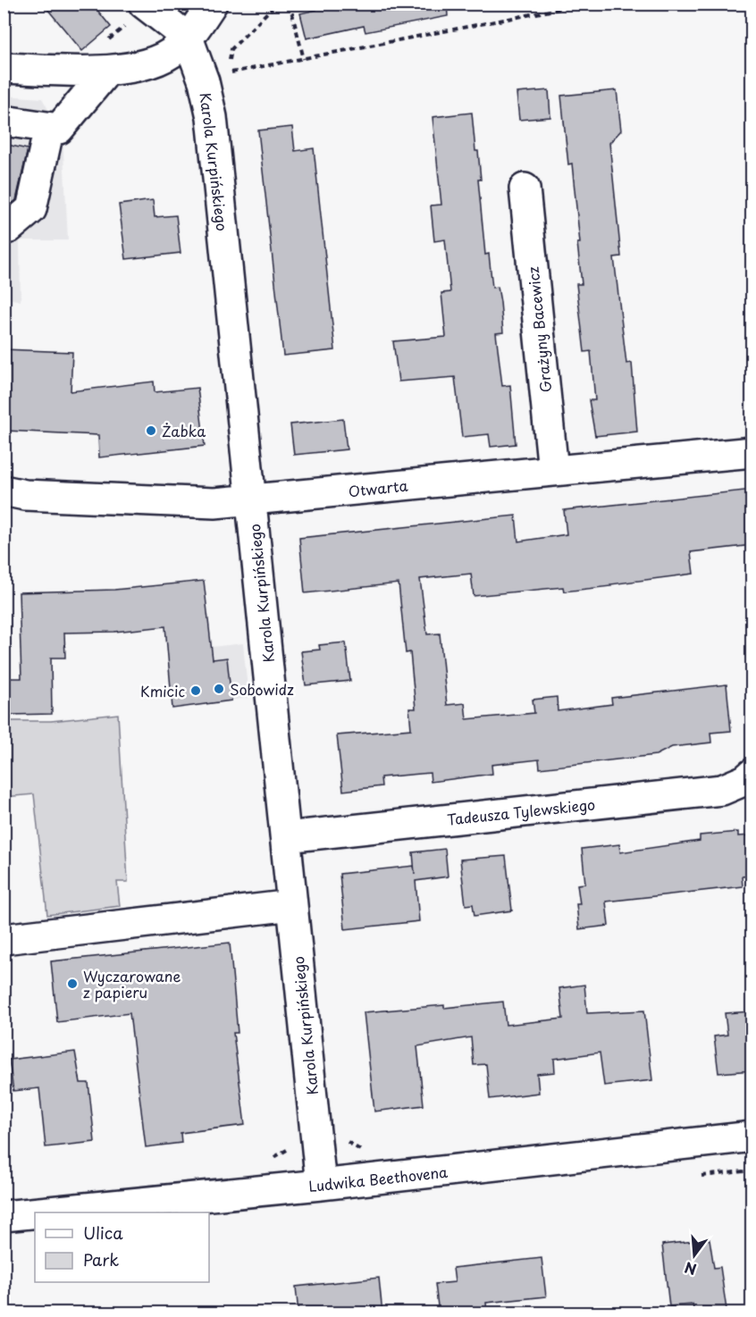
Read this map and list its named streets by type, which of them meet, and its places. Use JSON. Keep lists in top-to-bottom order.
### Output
{
  "streets": {
    "street": [
      "Karola Kurpińskiego",
      "Grażyny Bacewicz",
      "Otwarta",
      "Tadeusza Tylewskiego",
      "Ludwika Beethovena"
    ]
  },
  "crossings": [
    ["Karola Kurpińskiego", "Otwarta"],
    ["Karola Kurpińskiego", "Tadeusza Tylewskiego"],
    ["Karola Kurpińskiego", "Ludwika Beethovena"],
    ["Grażyny Bacewicz", "Otwarta"]
  ],
  "places": [
    "Żabka",
    "Sobowidz",
    "Kmicic",
    "Wyczarowane z papieru"
  ],
  "legend": ["Ulica", "Park"],
  "north": "bottom"
}
